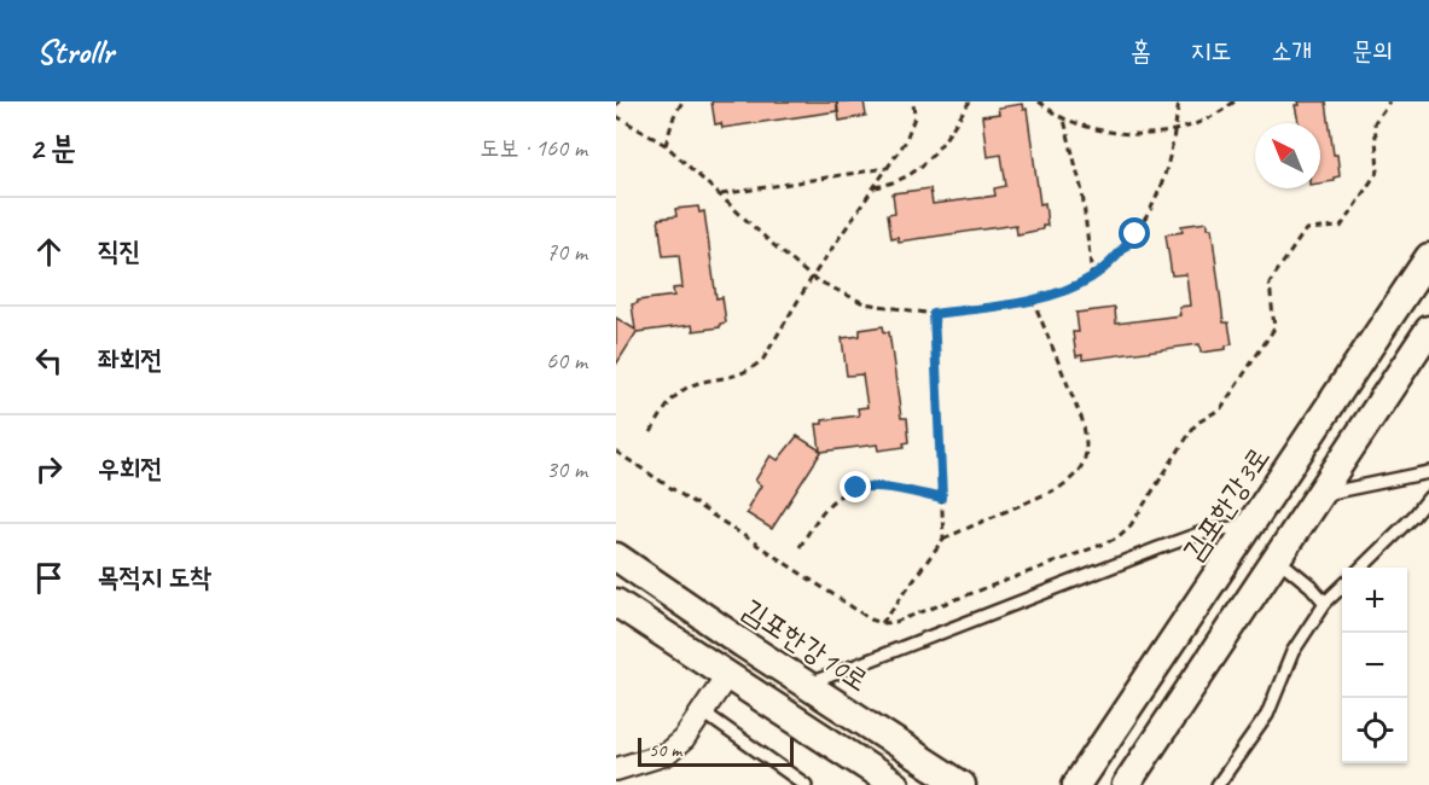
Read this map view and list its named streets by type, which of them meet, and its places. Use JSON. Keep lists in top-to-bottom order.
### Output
{
  "streets": {
    "street": ["김포한강3로", "김포한강10로"]
  },
  "scale_bar": "50 m",
  "north": "top left",
  "page": {
    "header": "Strollr",
    "nav": [
      "홈",
      "지도",
      "소개",
      "문의"
    ],
    "heading": ["2 분", "도보 · 160 m"],
    "list": [
      ["직진", "70 m"],
      ["좌회전", "60 m"],
      ["우회전", "30 m"],
      "목적지 도착"
    ],
    "map_buttons": ["+", "−"],
    "scale": "50 m"
  }
}
